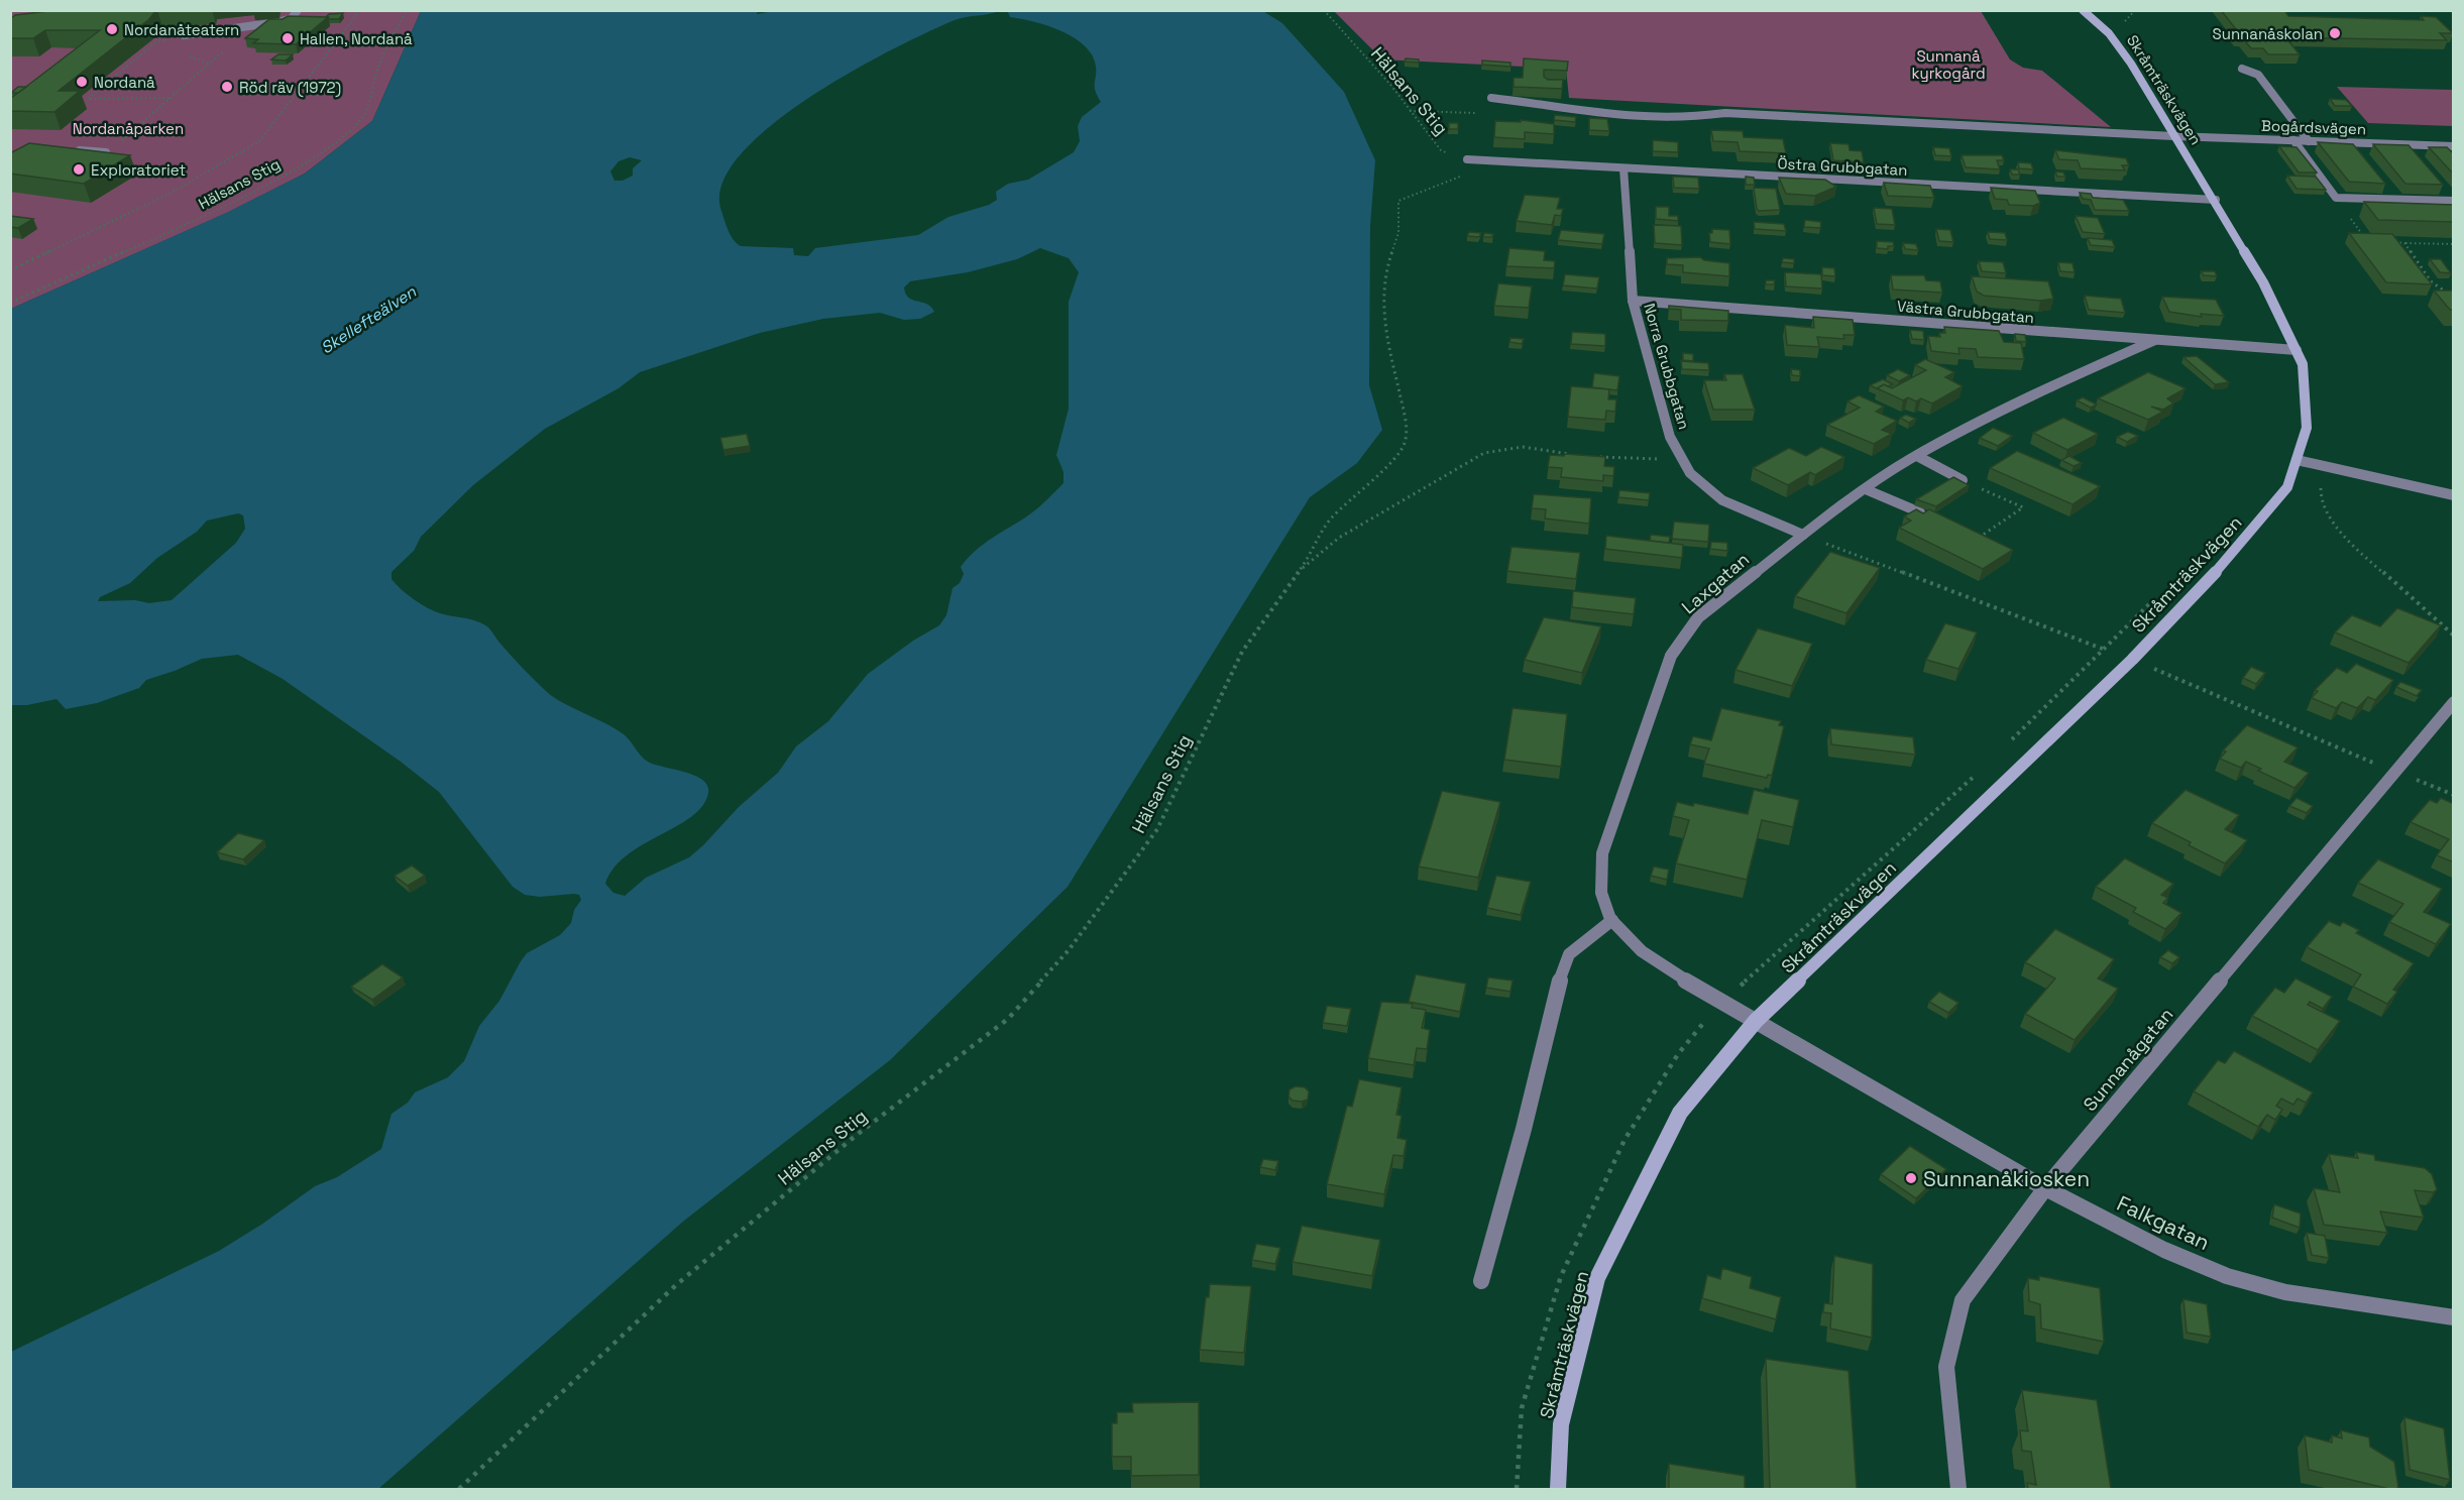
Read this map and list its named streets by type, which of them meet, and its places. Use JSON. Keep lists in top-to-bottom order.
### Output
{
  "streets": {
    "main road": ["Skråmträskvägen"],
    "street": [
      "Bogårdsvägen",
      "Östra Grubbgatan",
      "Västra Grubbgatan",
      "Norra Grubbgatan",
      "Laxgatan",
      "Sunnanågatan",
      "Falkgatan"
    ],
    "path": ["Hälsans Stig"]
  },
  "crossings": [
    ["Skråmträskvägen", "Bogårdsvägen"],
    ["Skråmträskvägen", "Östra Grubbgatan"],
    ["Skråmträskvägen", "Västra Grubbgatan"],
    ["Skråmträskvägen", "Laxgatan"],
    ["Skråmträskvägen", "Falkgatan"],
    ["Hälsans Stig", "Östra Grubbgatan"],
    ["Östra Grubbgatan", "Norra Grubbgatan"],
    ["Västra Grubbgatan", "Norra Grubbgatan"],
    ["Västra Grubbgatan", "Laxgatan"],
    ["Norra Grubbgatan", "Laxgatan"],
    ["Laxgatan", "Falkgatan"],
    ["Sunnanågatan", "Falkgatan"]
  ],
  "water": ["Skellefteälven"],
  "parks": ["Sunnanå kyrkogård", "Nordanåparken"],
  "places": [
    "Nordanåteatern",
    "Sunnanåskolan",
    "Hallen, Nordanå",
    "Nordanå",
    "Röd räv (1972)",
    "Exploratoriet",
    "Sunnanåkiosken"
  ]
}
